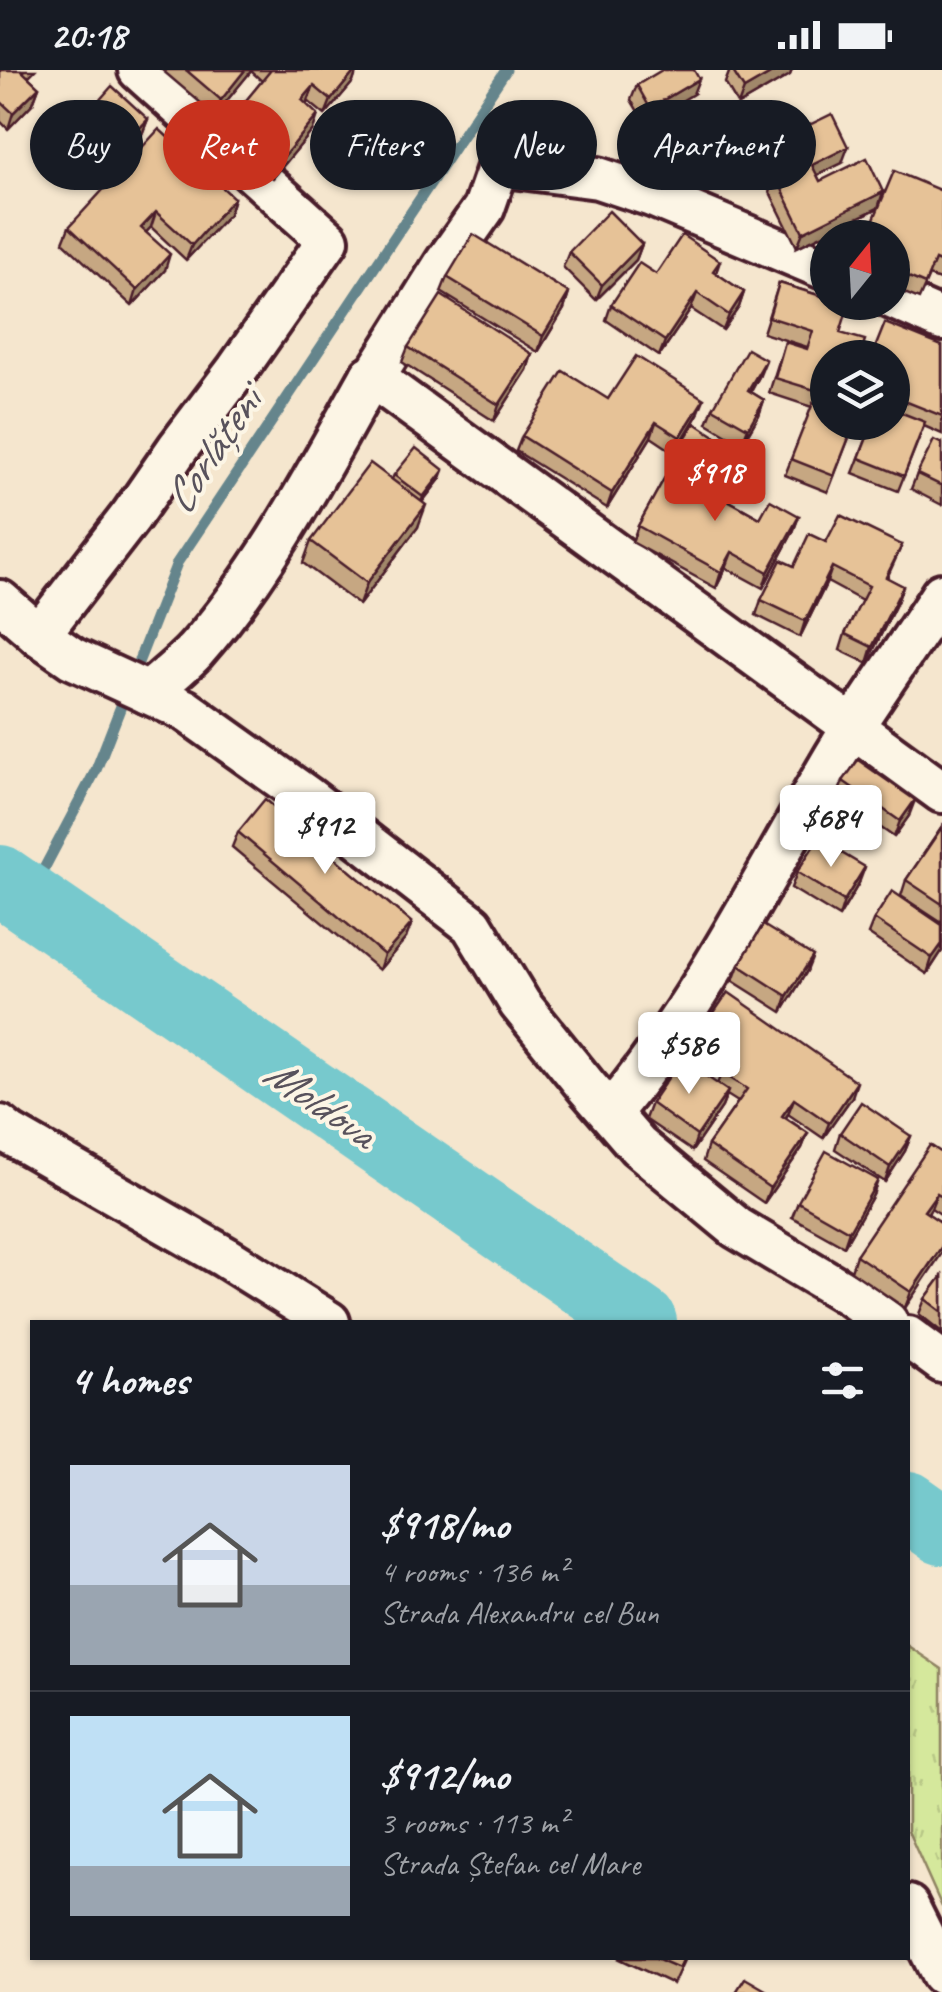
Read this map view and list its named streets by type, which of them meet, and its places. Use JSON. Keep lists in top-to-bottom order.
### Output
{
  "water": ["Corlățeni", "Moldova"],
  "north": "top",
  "page": {
    "status": "20:18",
    "chip": [
      "Buy",
      "Rent",
      "Filters",
      "New",
      "Apartment"
    ],
    "price": [
      "$918",
      "$684",
      "$912",
      "$586"
    ],
    "heading": "4 homes",
    "list": [
      {
        "name": "$918/mo",
        "note": "4 rooms · 136 m² · Strada Alexandru cel Bun"
      },
      {
        "name": "$912/mo",
        "note": "3 rooms · 113 m² · Strada Ștefan cel Mare"
      }
    ]
  }
}
